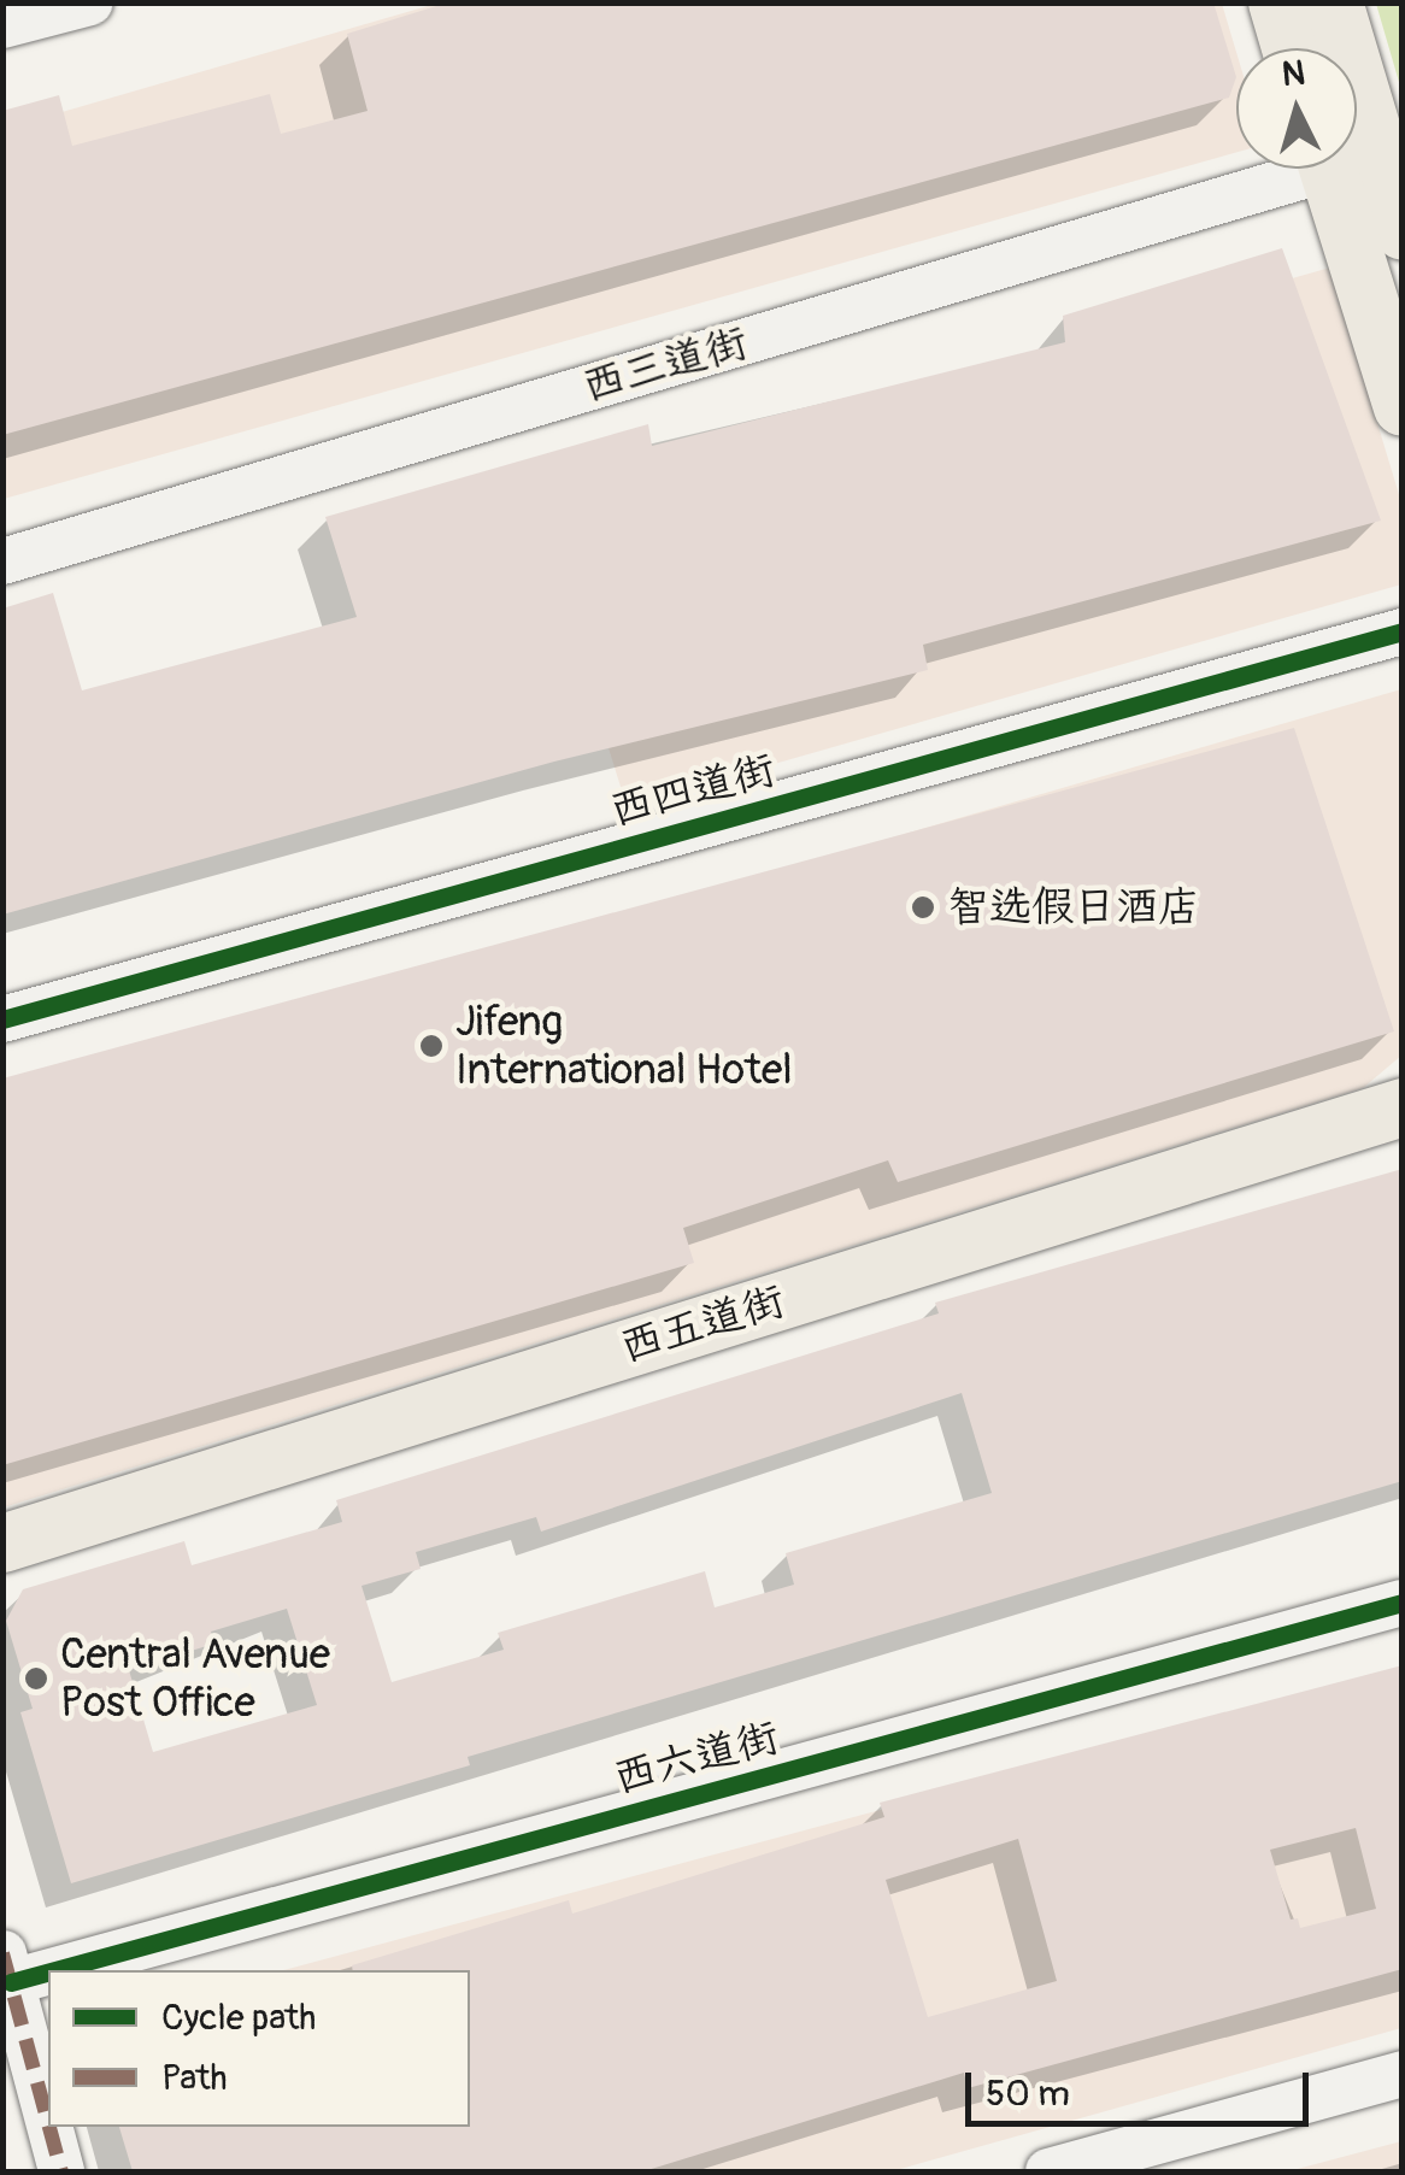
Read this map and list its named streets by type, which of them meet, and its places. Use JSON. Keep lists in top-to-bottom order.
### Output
{
  "streets": {
    "main road": ["西五道街"],
    "street": ["西三道街", "西四道街", "西六道街"]
  },
  "places": ["智选假日酒店", "Jifeng International Hotel", "Central Avenue Post Office"],
  "legend": ["Cycle path", "Path"],
  "scale_bar": "50 m",
  "north": "top"
}
